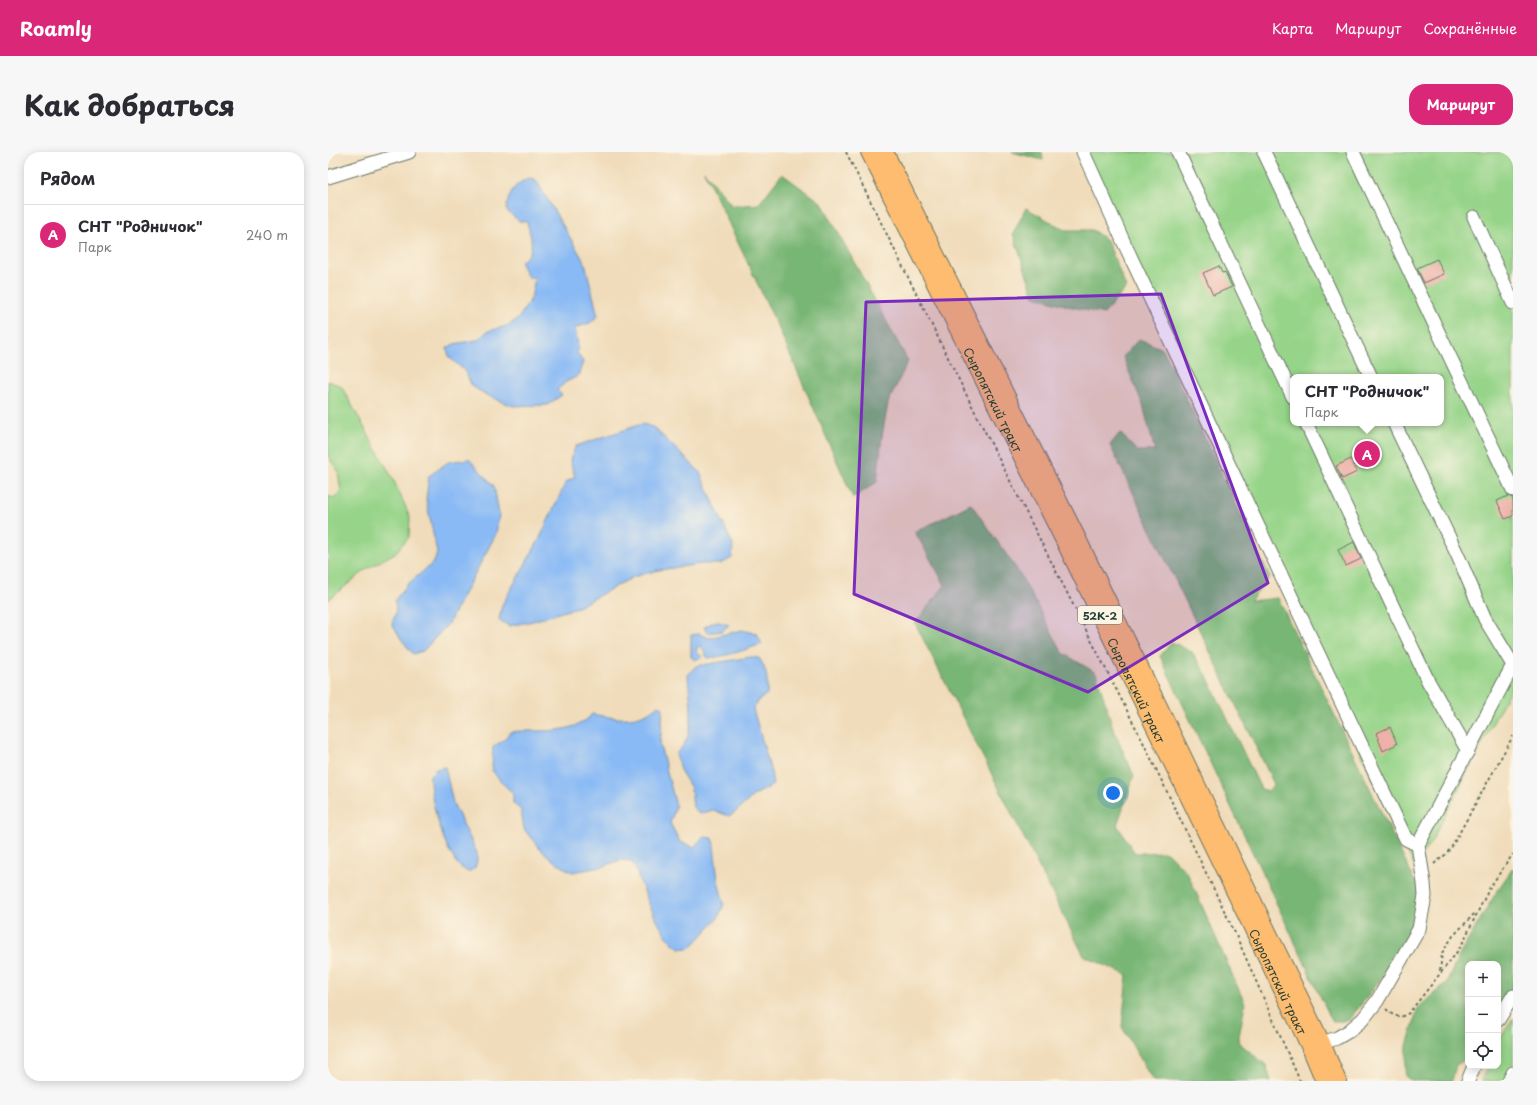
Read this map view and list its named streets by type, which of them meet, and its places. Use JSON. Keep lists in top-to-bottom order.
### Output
{
  "streets": {
    "main road": ["Сыропятский тракт", "52К-2"]
  },
  "page": {
    "header": "Roamly",
    "nav": ["Карта", "Маршрут", "Сохранённые"],
    "title": "Как добраться",
    "buttons": "Маршрут",
    "heading": "Рядом",
    "list": [
      {
        "mark": "A",
        "name": "СНТ \"Родничок\"",
        "note": "Парк",
        "value": "240 m"
      }
    ],
    "popup": ["СНТ \"Родничок\"", "Парк"],
    "pins": "A",
    "map_buttons": ["+", "−"]
  }
}
